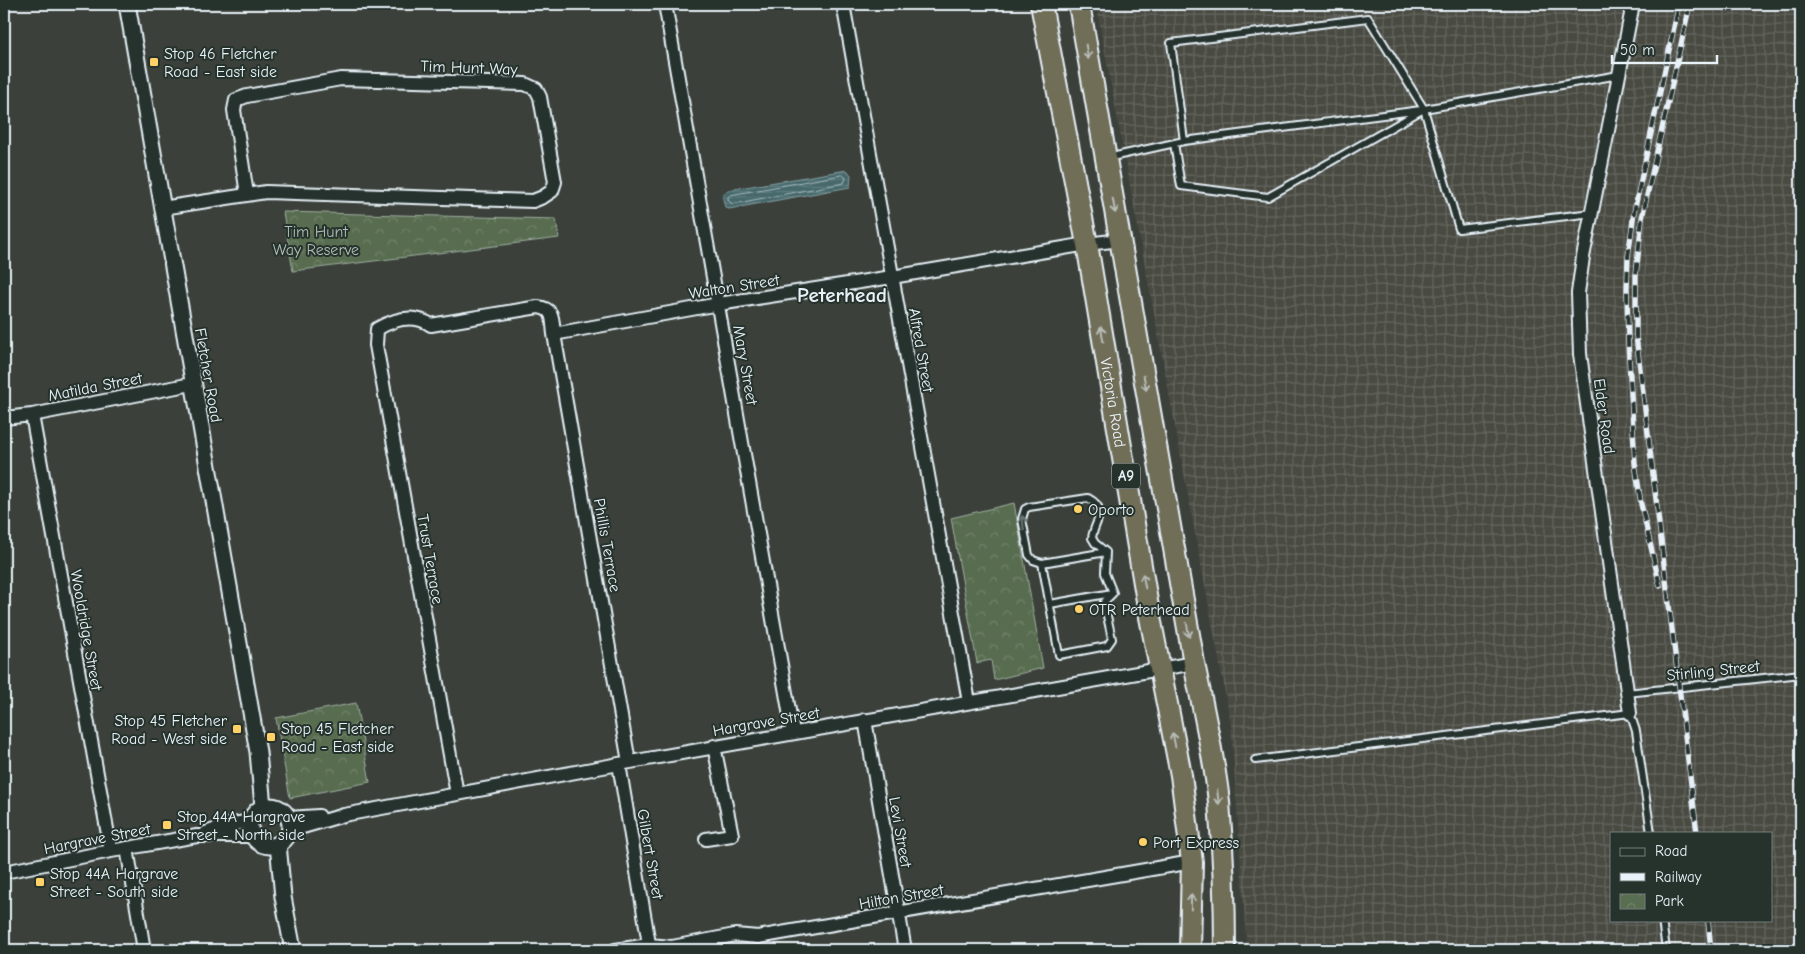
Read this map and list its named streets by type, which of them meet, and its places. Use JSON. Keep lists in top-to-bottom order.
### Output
{
  "streets": {
    "highway": ["Victoria Road", "A9"],
    "street": [
      "Tim Hunt Way",
      "Walton Street",
      "Alfred Street",
      "Mary Street",
      "Fletcher Road",
      "Matilda Street",
      "Elder Road",
      "Phillis Terrace",
      "Trust Terrace",
      "Wooldridge Street",
      "Hargrave Street",
      "Levi Street",
      "Gilbert Street",
      "Hilton Street"
    ],
    "lane": ["Stirling Street"]
  },
  "crossings": [
    ["Tim Hunt Way", "Fletcher Road"],
    ["Walton Street", "Alfred Street"],
    ["Walton Street", "Mary Street"],
    ["Walton Street", "Victoria Road"],
    ["Walton Street", "A9"],
    ["Walton Street", "Phillis Terrace"],
    ["Walton Street", "Trust Terrace"],
    ["Alfred Street", "Hargrave Street"],
    ["Mary Street", "Hargrave Street"],
    ["Fletcher Road", "Matilda Street"],
    ["Fletcher Road", "Hargrave Street"],
    ["Matilda Street", "Wooldridge Street"],
    ["Victoria Road", "Hargrave Street"],
    ["Victoria Road", "Hilton Street"],
    ["Elder Road", "Stirling Street"],
    ["A9", "Hargrave Street"],
    ["Phillis Terrace", "Trust Terrace"],
    ["Phillis Terrace", "Hargrave Street"],
    ["Phillis Terrace", "Gilbert Street"],
    ["Trust Terrace", "Hargrave Street"],
    ["Wooldridge Street", "Hargrave Street"],
    ["Hargrave Street", "Levi Street"],
    ["Hargrave Street", "Gilbert Street"],
    ["Levi Street", "Hilton Street"],
    ["Gilbert Street", "Hilton Street"]
  ],
  "districts": ["Peterhead"],
  "parks": ["Tim Hunt Way Reserve"],
  "places": {
    "transit": [
      "Stop 46 Fletcher Road - East side",
      "Stop 45 Fletcher Road - West side",
      "Stop 45 Fletcher Road - East side",
      "Stop 44A Hargrave Street - North side",
      "Stop 44A Hargrave Street - South side"
    ],
    "other": ["Oporto", "OTR Peterhead", "Port Express"]
  },
  "legend": ["Road", "Railway", "Park"],
  "scale_bar": "50 m"
}
